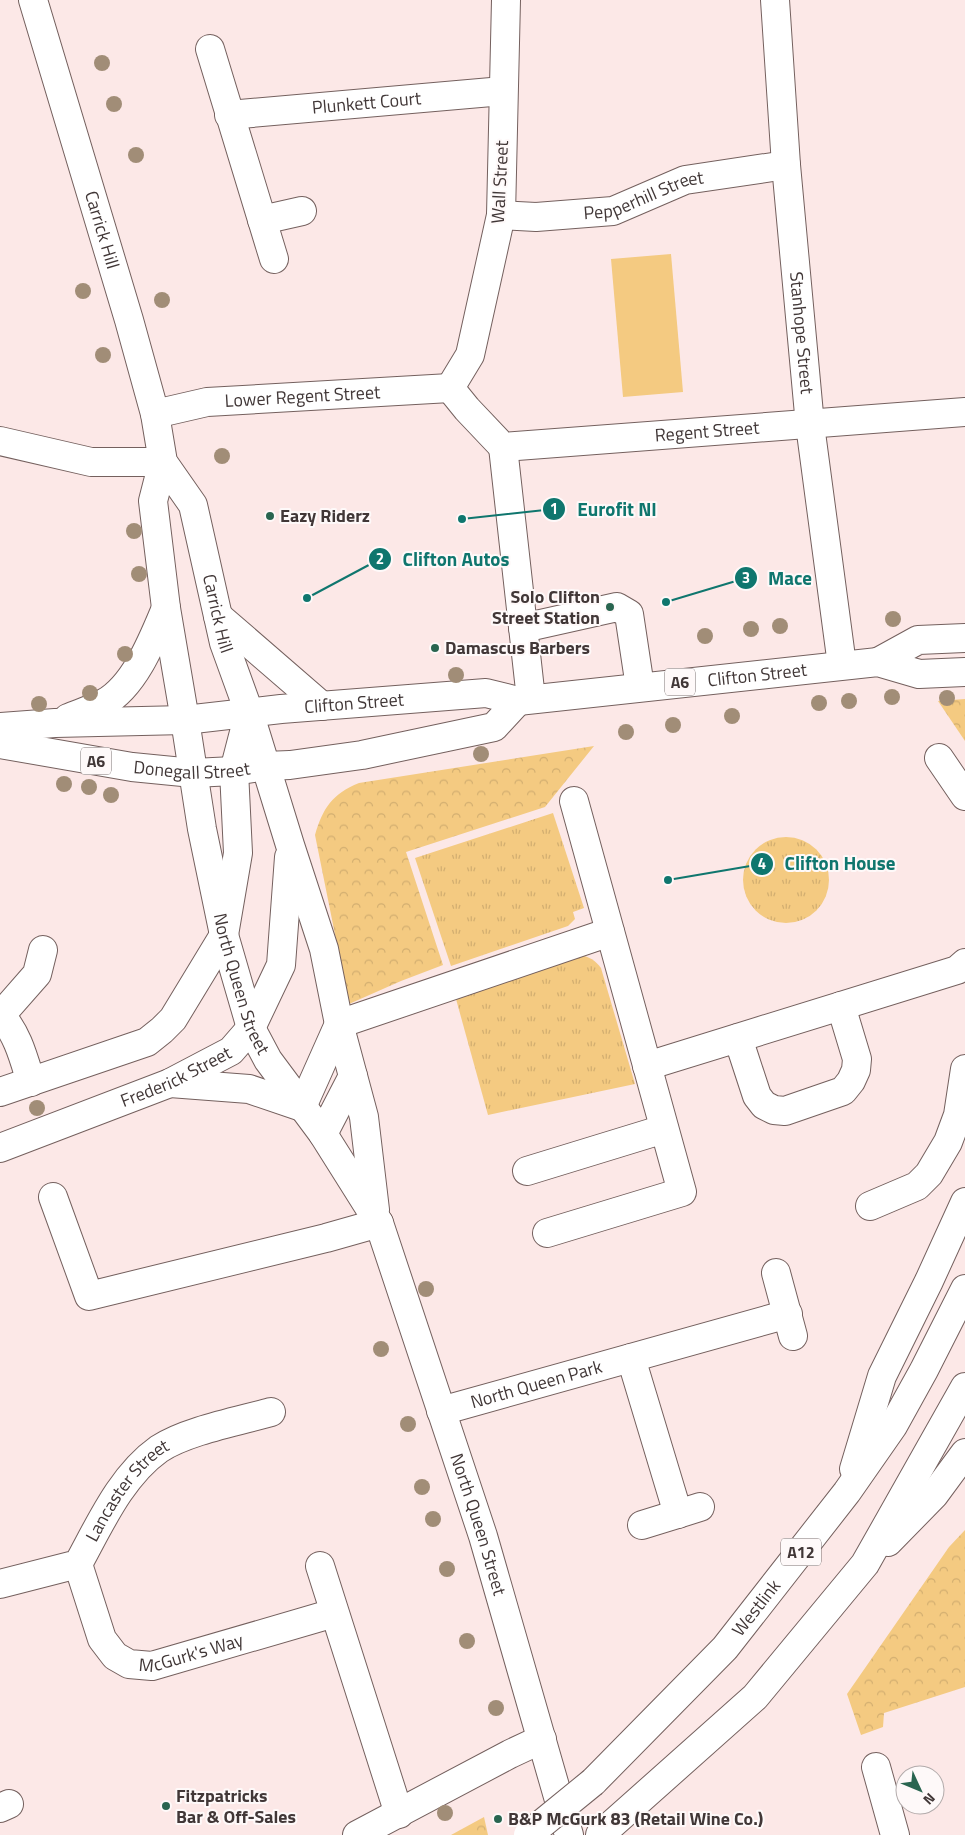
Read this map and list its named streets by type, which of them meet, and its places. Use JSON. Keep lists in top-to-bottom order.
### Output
{
  "streets": {
    "main road": [
      "Plunkett Court",
      "Wall Street",
      "Pepperhill Street",
      "Carrick Hill",
      "Stanhope Street",
      "Lower Regent Street",
      "Regent Street",
      "Clifton Street",
      "A6",
      "Donegall Street",
      "North Queen Street",
      "Frederick Street",
      "North Queen Park",
      "Lancaster Street",
      "A12",
      "Westlink",
      "McGurk's Way"
    ]
  },
  "crossings": [
    ["Plunkett Court", "Wall Street"],
    ["Wall Street", "Pepperhill Street"],
    ["Wall Street", "Lower Regent Street"],
    ["Pepperhill Street", "Stanhope Street"],
    ["Carrick Hill", "Lower Regent Street"],
    ["Carrick Hill", "Clifton Street"],
    ["Carrick Hill", "A6"],
    ["Carrick Hill", "North Queen Street"],
    ["Stanhope Street", "Regent Street"],
    ["Stanhope Street", "Clifton Street"],
    ["Clifton Street", "A6"],
    ["Clifton Street", "North Queen Street"],
    ["A6", "Donegall Street"],
    ["A6", "North Queen Street"],
    ["Donegall Street", "North Queen Street"],
    ["North Queen Street", "Frederick Street"],
    ["North Queen Street", "North Queen Park"],
    ["Lancaster Street", "McGurk's Way"]
  ],
  "places": [
    "Eazy Riderz",
    "Eurofit NI",
    "Clifton Autos",
    "Mace",
    "Solo Clifton Street Station",
    "Damascus Barbers",
    "Clifton House",
    "Fitzpatricks Bar & Off-Sales",
    "B&P McGurk 83 (Retail Wine Co.)"
  ],
  "north": "bottom right"
}
